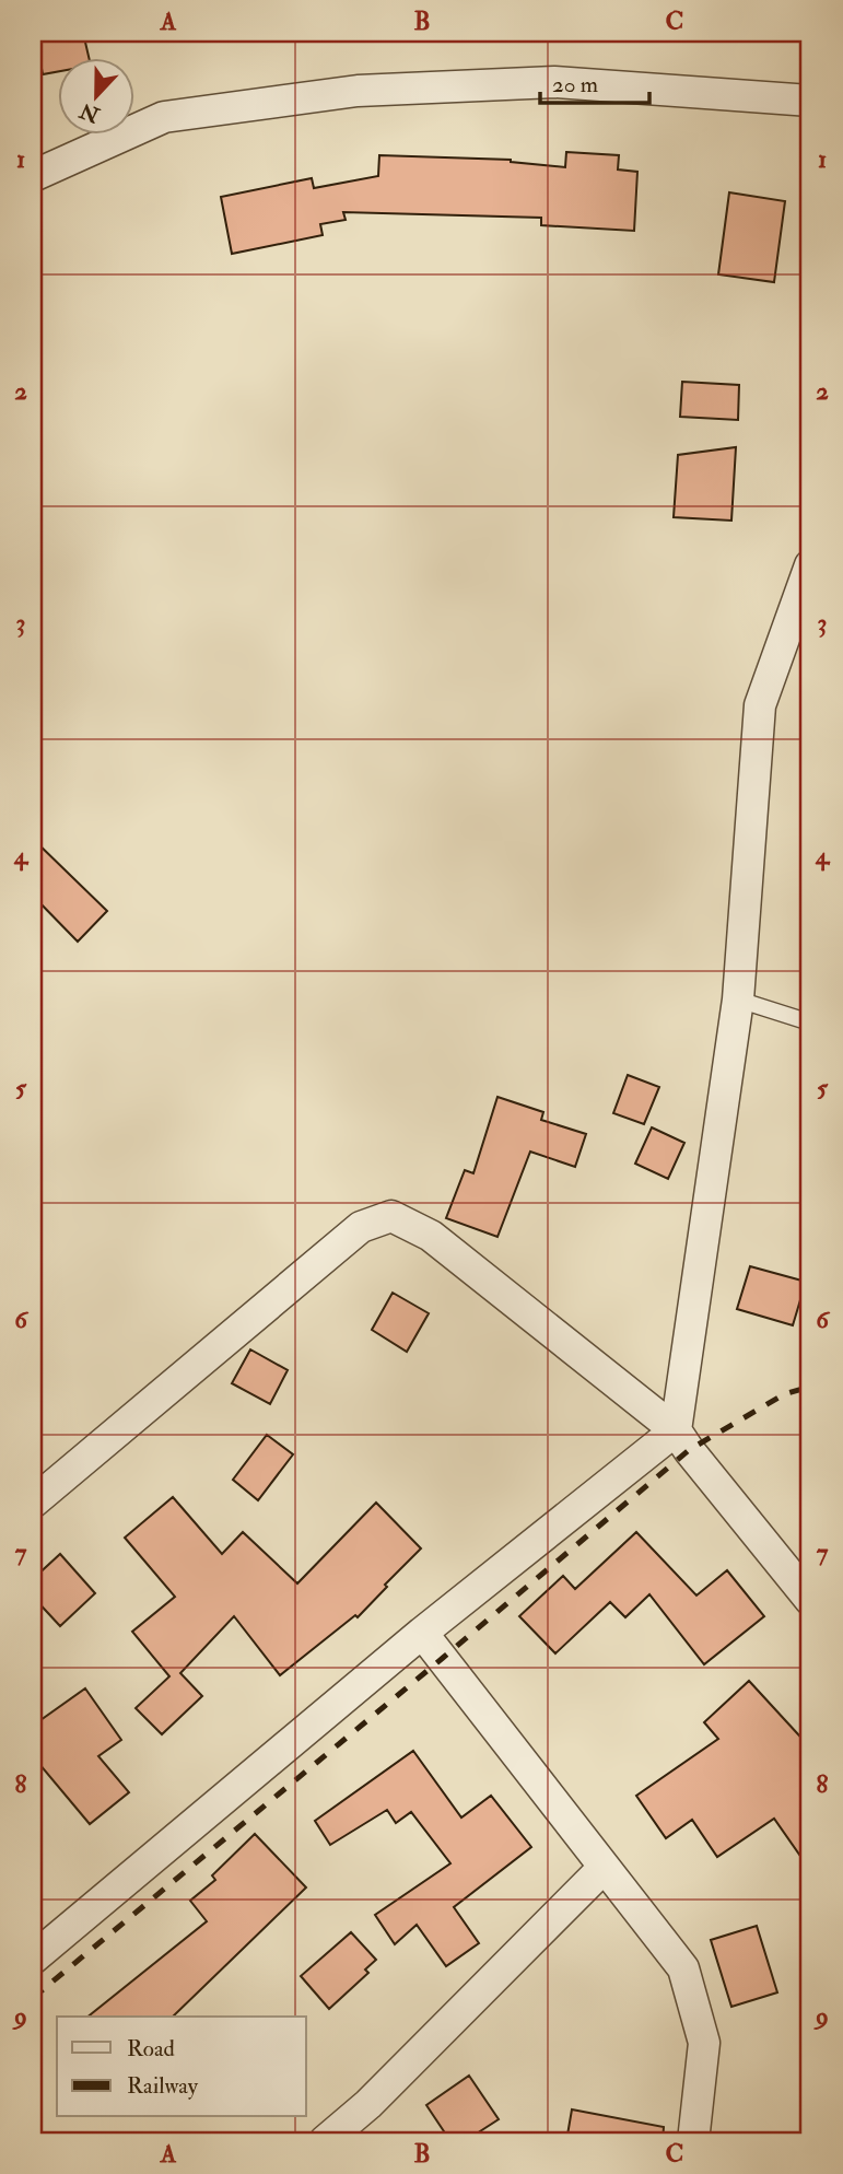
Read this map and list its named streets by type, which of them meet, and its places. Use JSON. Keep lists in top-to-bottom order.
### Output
{
  "legend": ["Road", "Railway"],
  "scale_bar": "20 m",
  "north": "bottom",
  "grid": {
    "columns": ["A", "B", "C"],
    "rows": [
      "1",
      "2",
      "3",
      "4",
      "5",
      "6",
      "7",
      "8",
      "9"
    ]
  }
}
